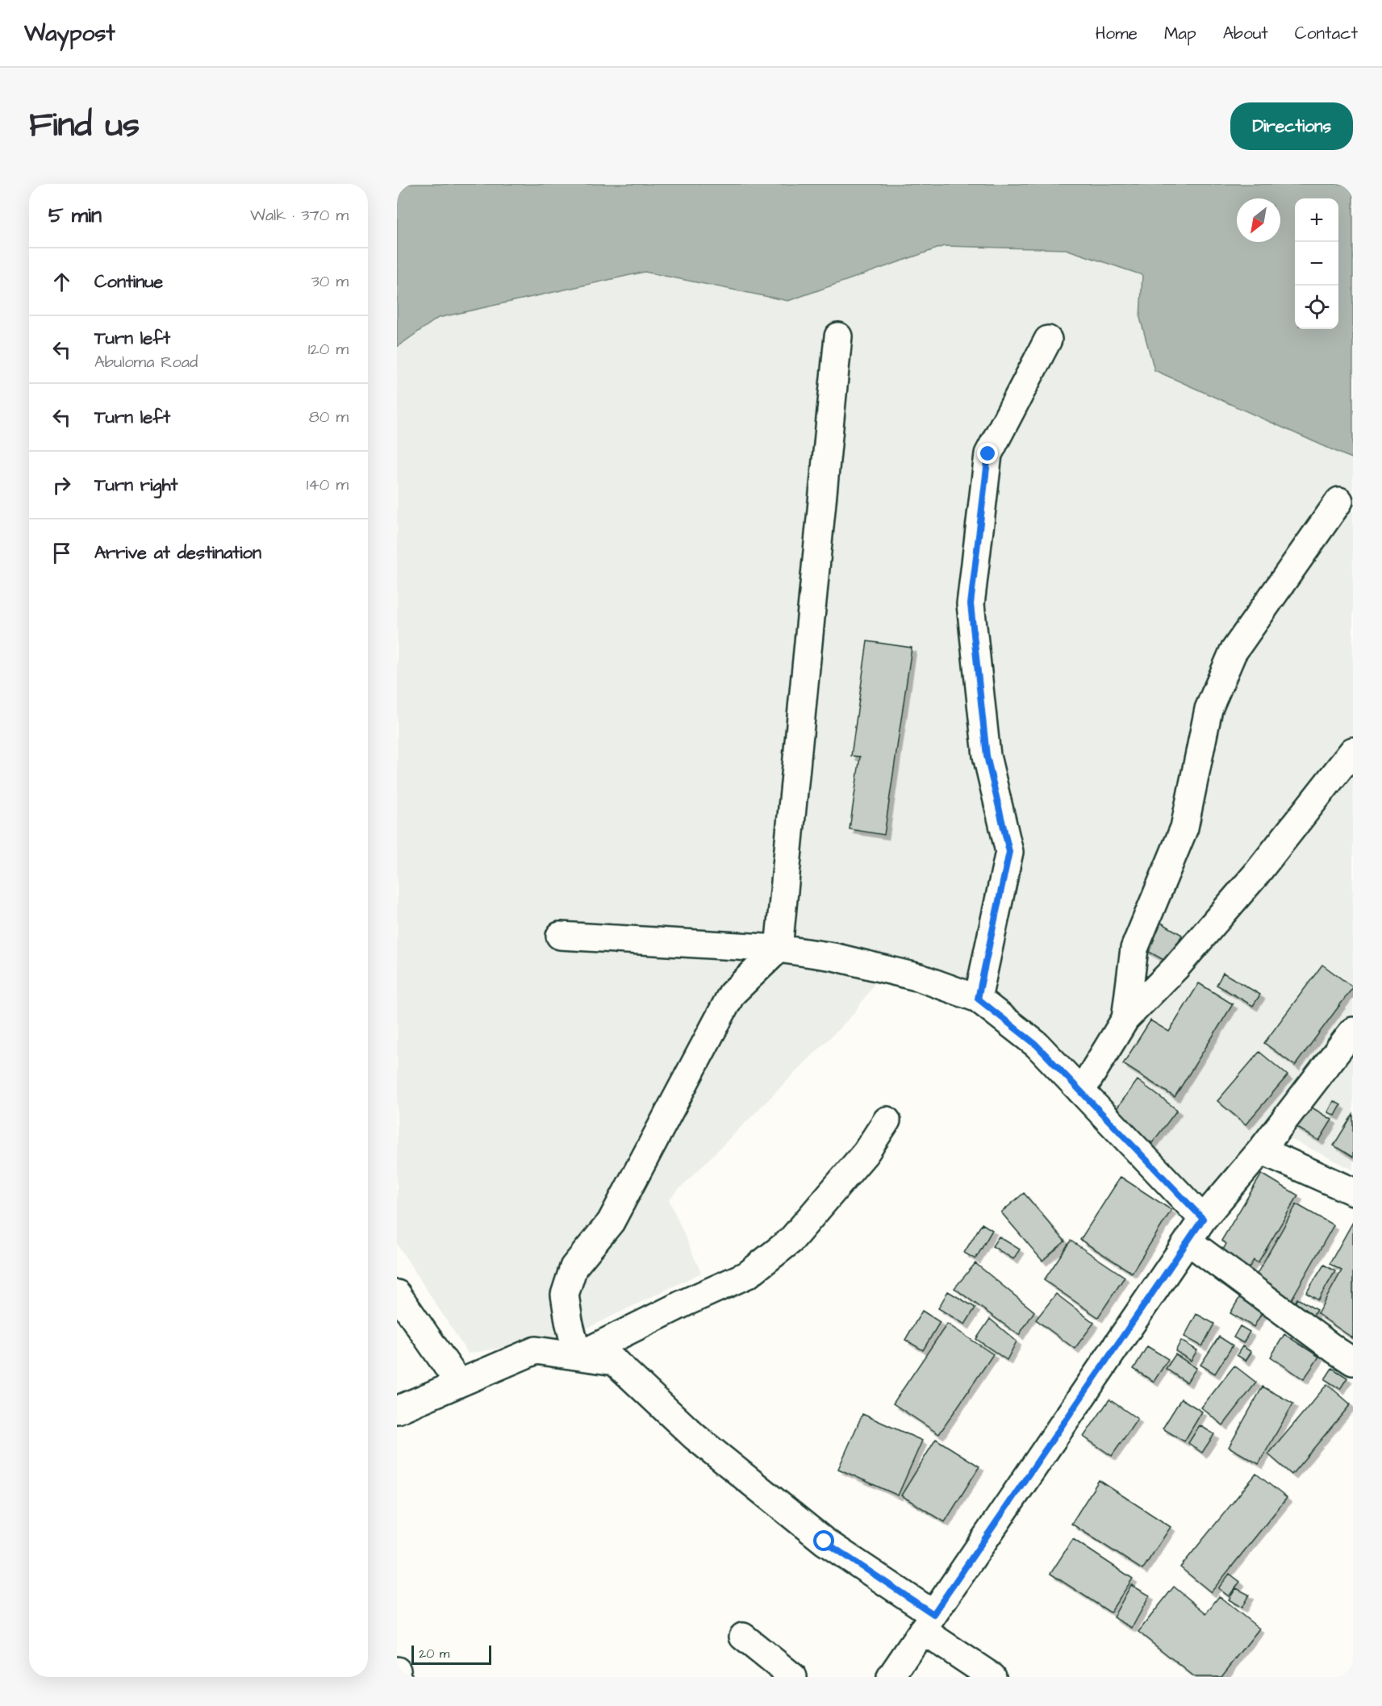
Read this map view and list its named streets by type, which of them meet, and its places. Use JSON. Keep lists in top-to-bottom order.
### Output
{
  "scale_bar": "20 m",
  "north": "bottom left",
  "page": {
    "header": "Waypost",
    "nav": [
      "Home",
      "Map",
      "About",
      "Contact"
    ],
    "title": "Find us",
    "buttons": "Directions",
    "heading": ["5 min", "Walk · 370 m"],
    "map_buttons": ["+", "−"],
    "list": [
      ["Continue", "30 m"],
      ["Turn left", "Abuloma Road", "120 m"],
      ["Turn left", "80 m"],
      ["Turn right", "140 m"],
      "Arrive at destination"
    ],
    "scale": "20 m"
  }
}
